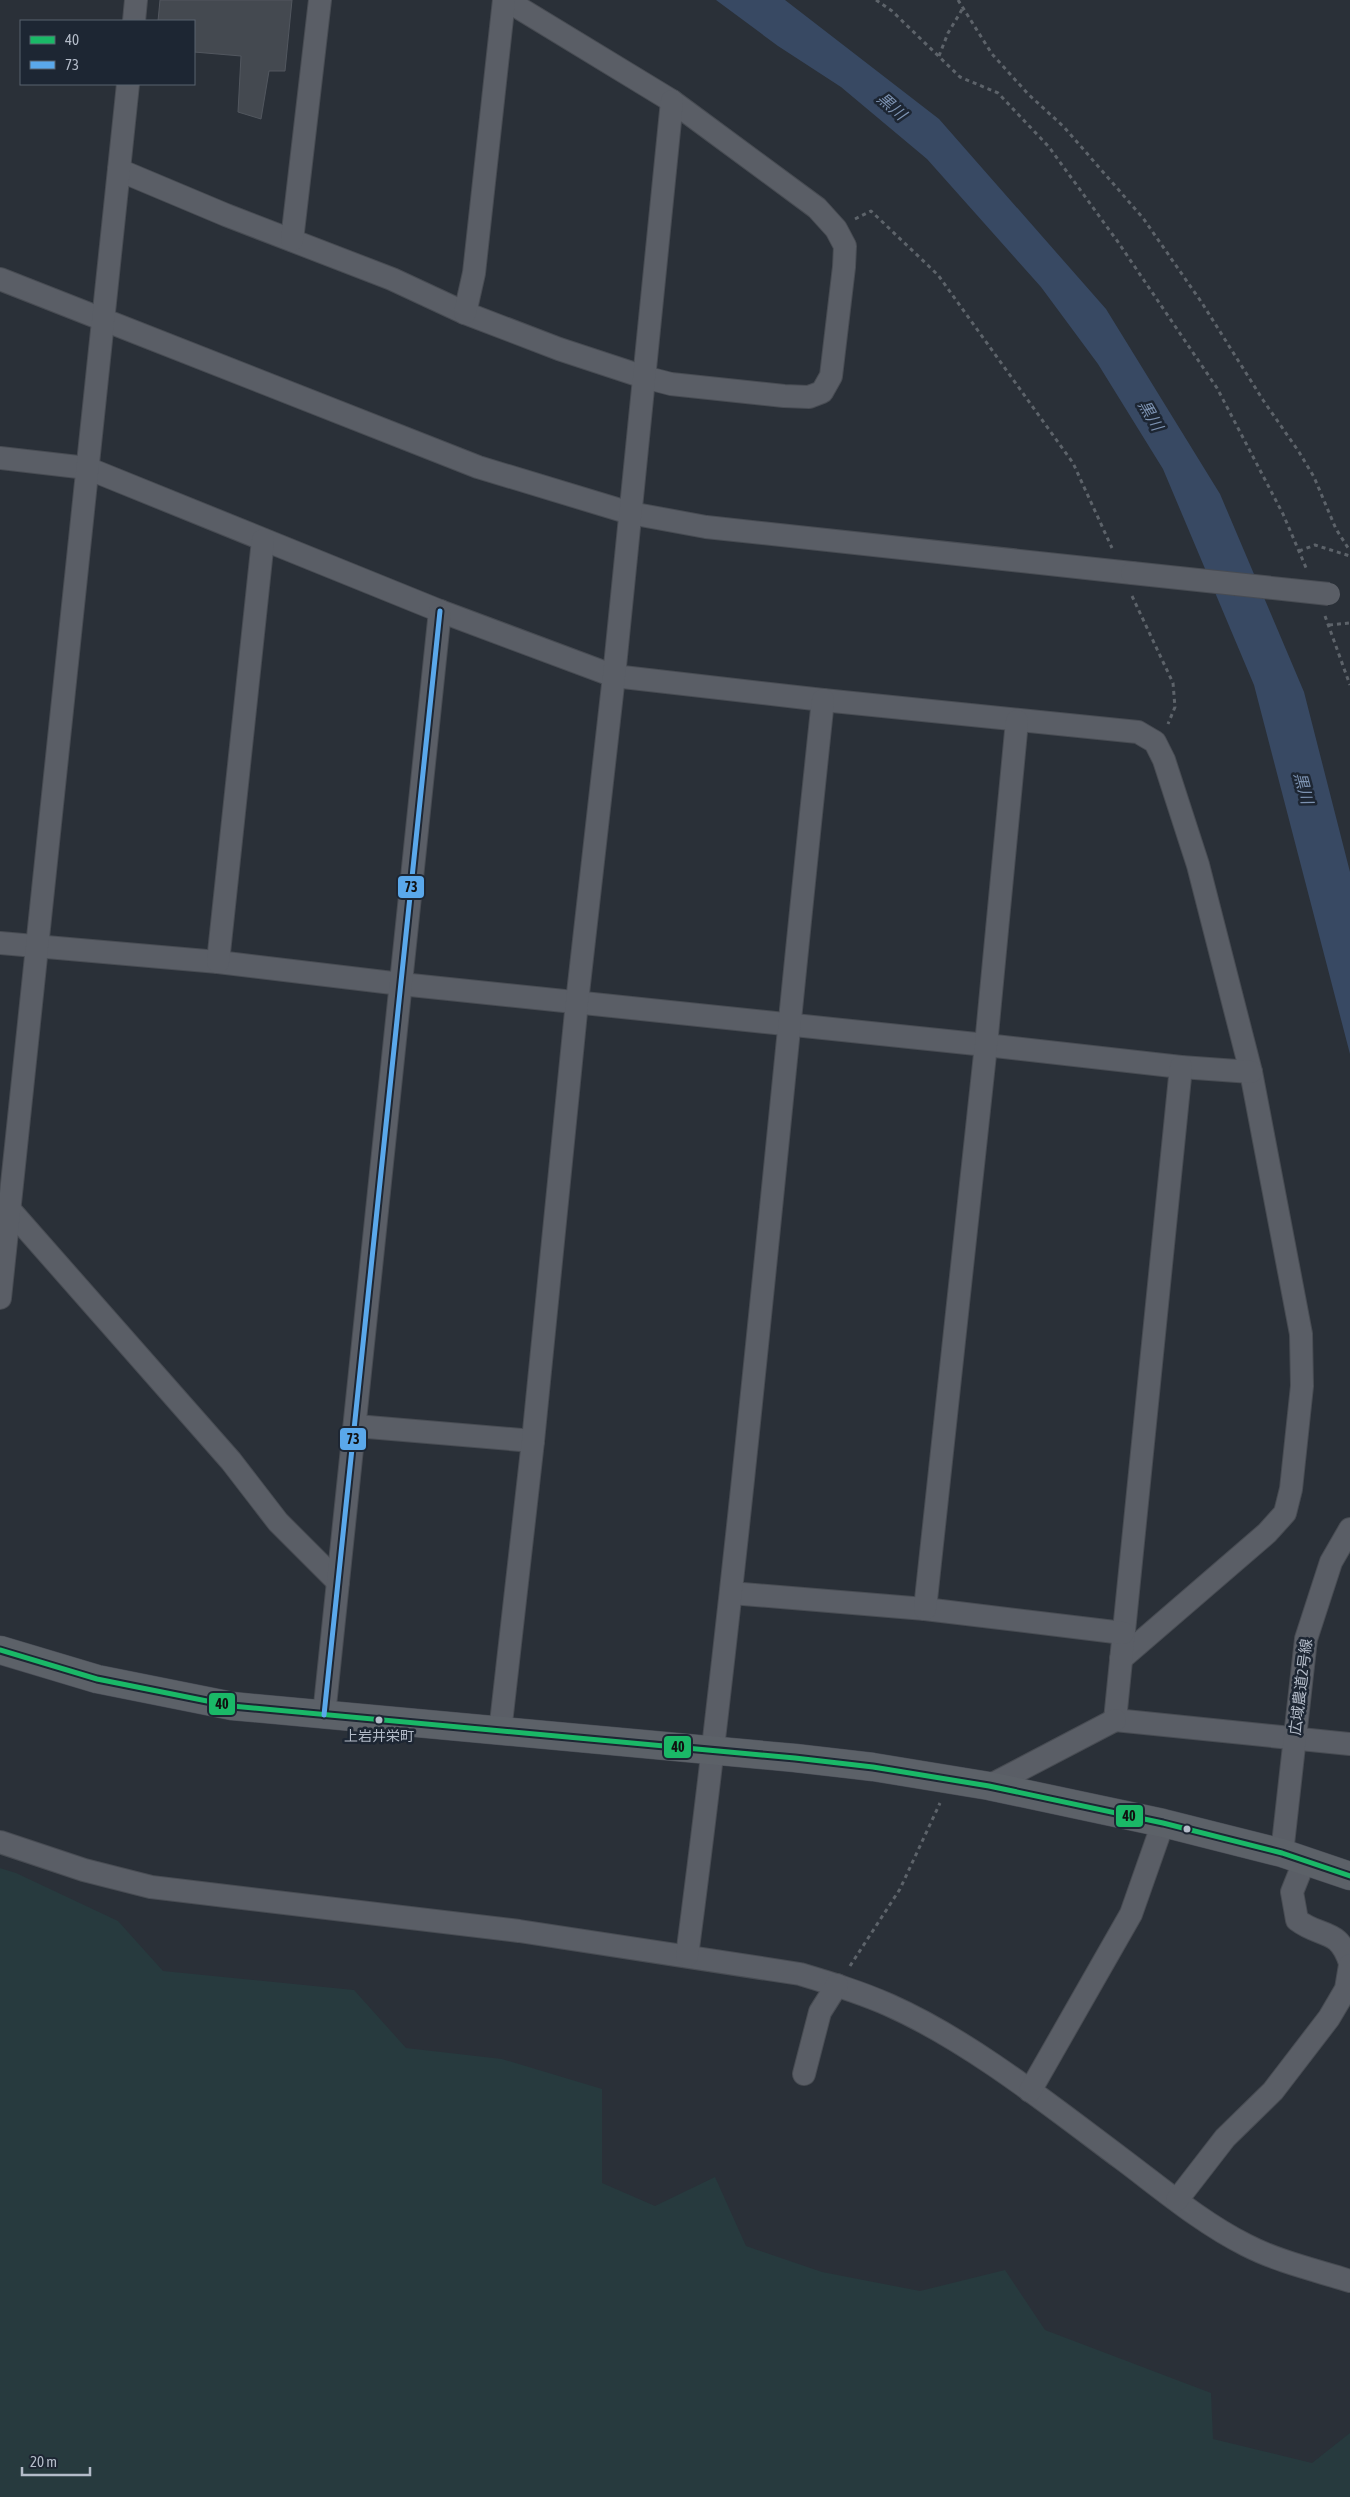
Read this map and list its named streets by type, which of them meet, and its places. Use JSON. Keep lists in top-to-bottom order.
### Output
{
  "streets": {
    "street": ["広域農道2号線"]
  },
  "water": ["黒川"],
  "places": ["上岩井栄町"],
  "lines": ["transit line 73", "transit line 40"],
  "legend": ["40", "73"],
  "scale_bar": "20 m"
}
